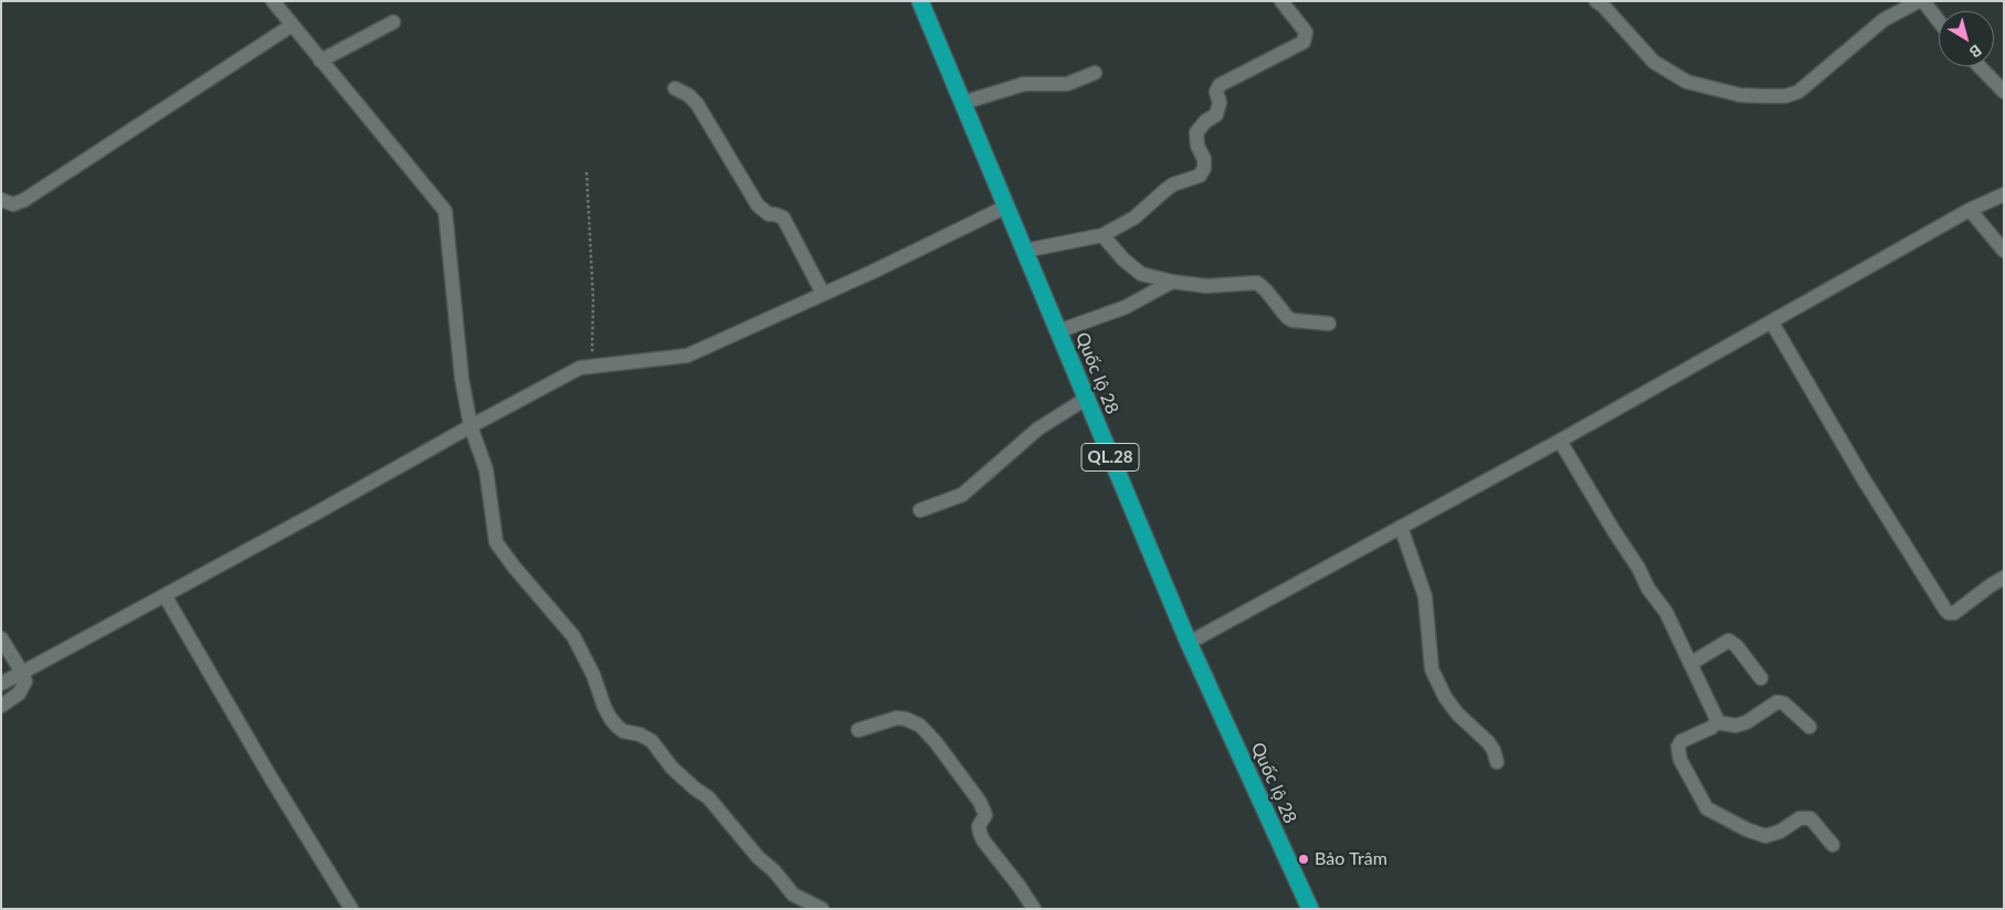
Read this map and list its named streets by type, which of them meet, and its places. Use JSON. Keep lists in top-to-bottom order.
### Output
{
  "streets": {
    "highway": ["Quốc lộ 28", "QL.28"]
  },
  "places": ["Bảo Trâm"],
  "north": "bottom right"
}
